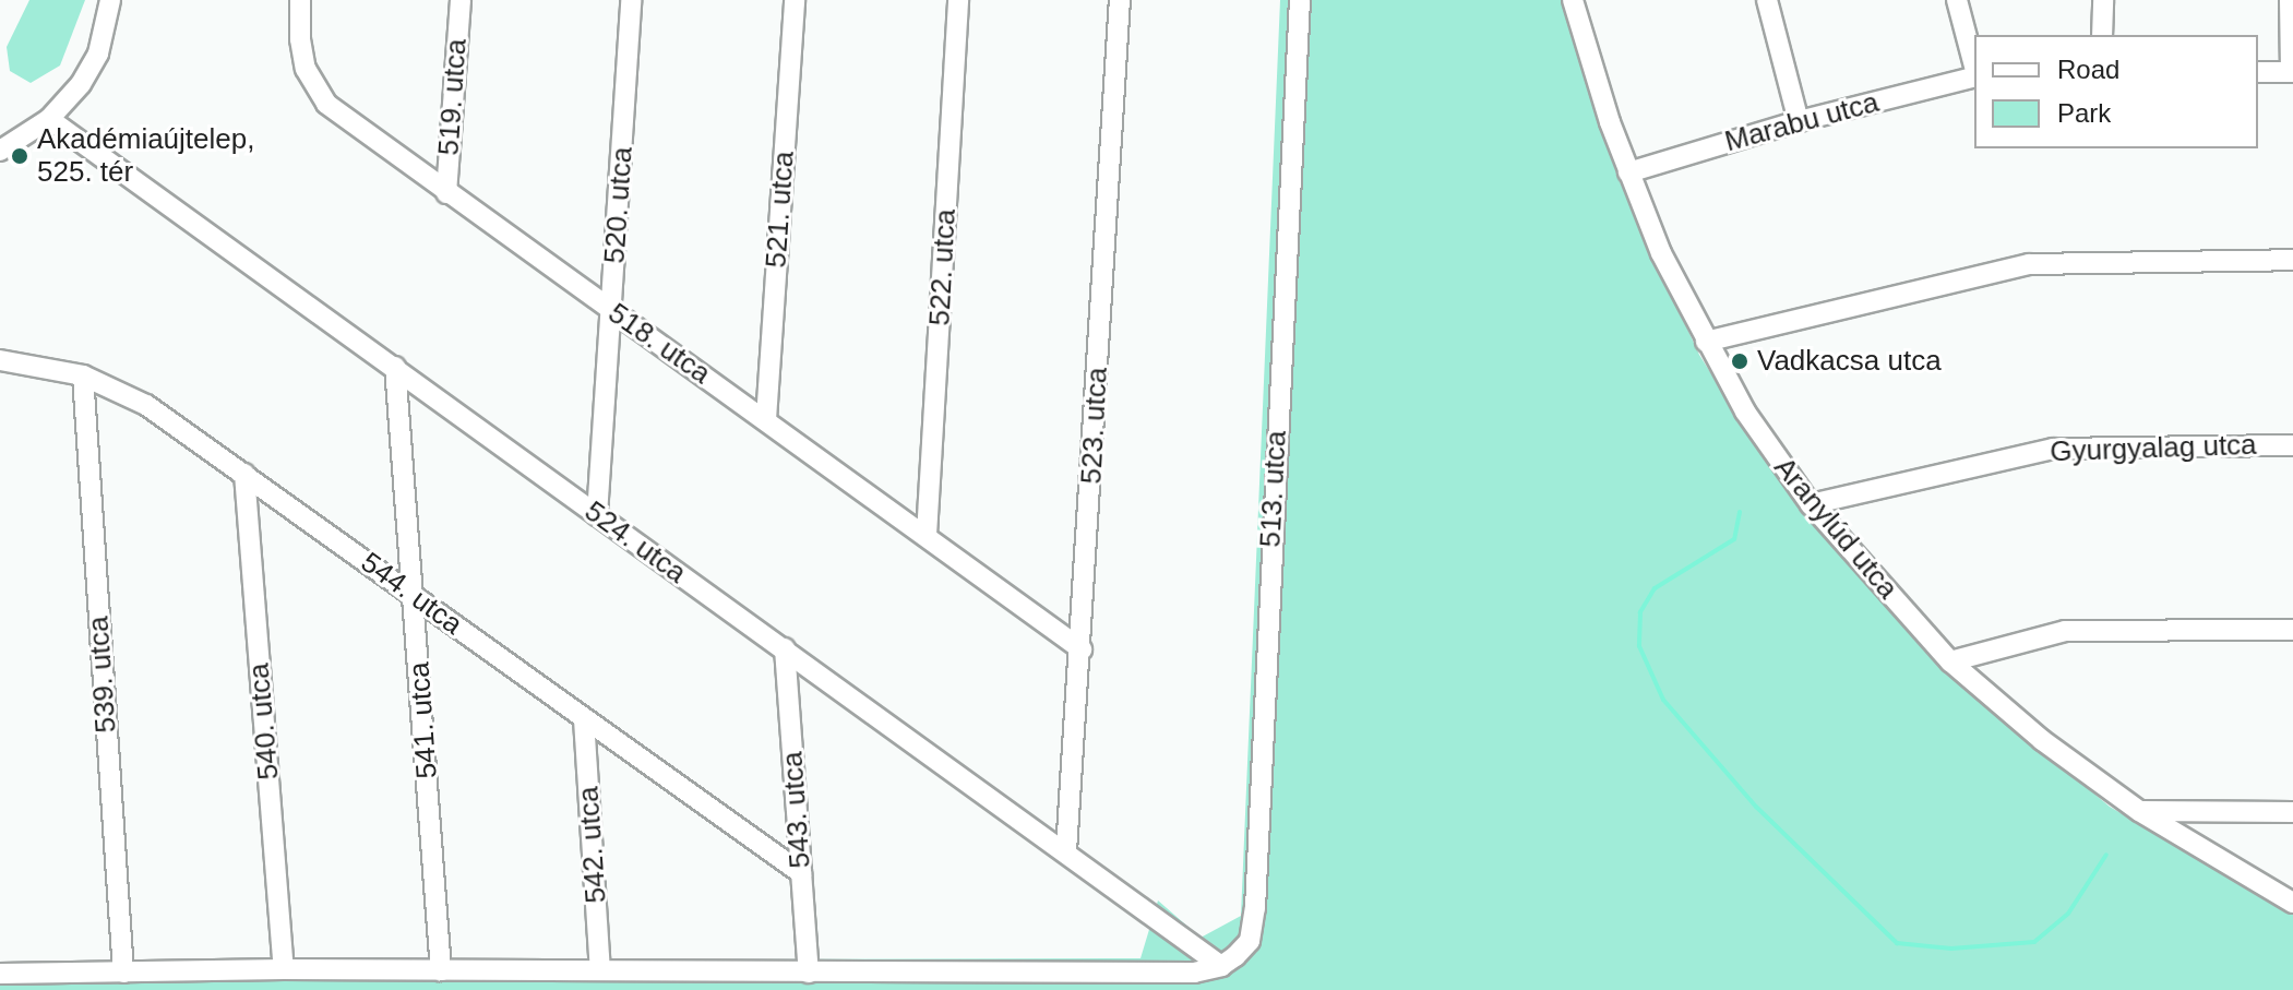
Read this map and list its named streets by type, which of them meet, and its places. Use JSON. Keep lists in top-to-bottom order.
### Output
{
  "streets": {
    "street": [
      "519. utca",
      "Marabu utca",
      "520. utca",
      "521. utca",
      "522. utca",
      "518. utca",
      "523. utca",
      "Gyurgyalag utca",
      "513. utca",
      "Aranylúd utca",
      "524. utca",
      "544. utca",
      "539. utca",
      "541. utca",
      "540. utca",
      "543. utca",
      "542. utca"
    ]
  },
  "crossings": [
    ["519. utca", "518. utca"],
    ["Marabu utca", "Aranylúd utca"],
    ["520. utca", "518. utca"],
    ["520. utca", "524. utca"],
    ["521. utca", "518. utca"],
    ["522. utca", "518. utca"],
    ["518. utca", "523. utca"],
    ["523. utca", "524. utca"],
    ["Gyurgyalag utca", "Aranylúd utca"],
    ["513. utca", "524. utca"],
    ["524. utca", "541. utca"],
    ["524. utca", "543. utca"],
    ["544. utca", "539. utca"],
    ["544. utca", "541. utca"],
    ["544. utca", "540. utca"],
    ["544. utca", "543. utca"],
    ["544. utca", "542. utca"]
  ],
  "places": ["Akadémiaújtelep, 525. tér", "Vadkacsa utca"],
  "legend": ["Road", "Park"]
}
